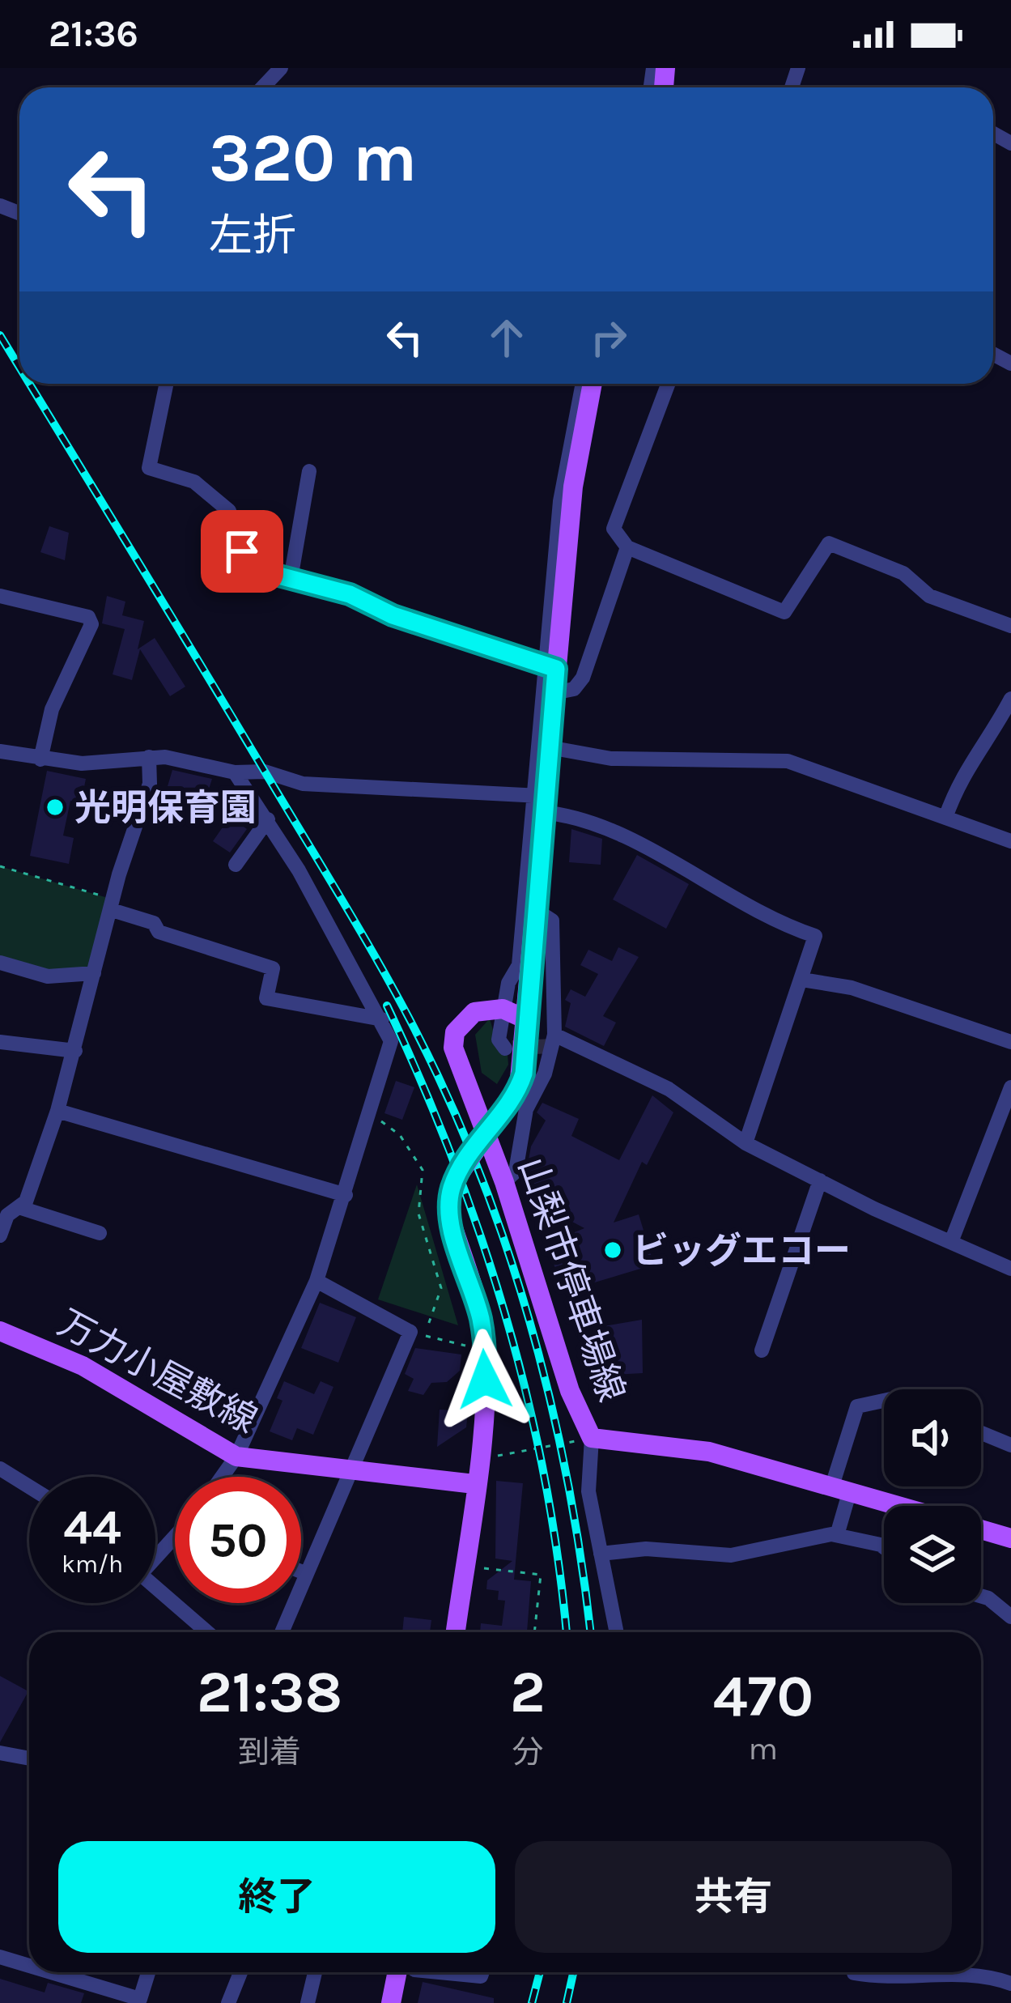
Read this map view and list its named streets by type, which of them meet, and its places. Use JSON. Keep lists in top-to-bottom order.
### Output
{
  "streets": {
    "main road": ["山梨市停車場線", "万力小屋敷線"]
  },
  "places": ["光明保育園", "ビッグエコー"],
  "page": {
    "status": "21:36",
    "turn": ["320 m", "左折"],
    "speed": "44 km/h",
    "limit": "50",
    "eta": [
      "21:38",
      "到着",
      "2",
      "分",
      "470",
      "m"
    ],
    "buttons": ["終了", "共有"]
  }
}
